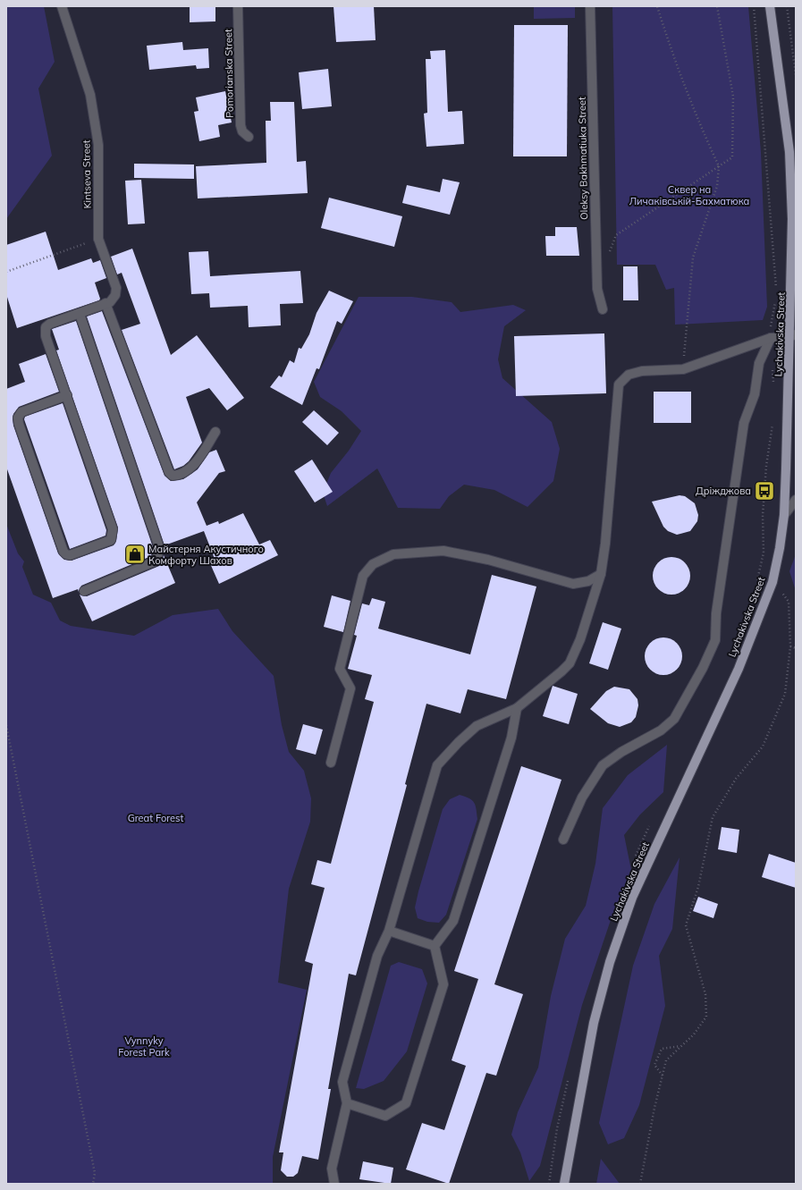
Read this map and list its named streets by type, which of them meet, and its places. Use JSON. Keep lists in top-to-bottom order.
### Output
{
  "streets": {
    "main road": ["Lychakivska Street"],
    "street": ["Pomorianska Street", "Oleksy Bakhmatiuka Street", "Kintseva Street"]
  },
  "parks": ["Сквер на Личаківській-Бахматюка", "Great Forest", "Vynnyky Forest Park"],
  "places": {
    "bus stop": ["Дріжджова"],
    "shop": ["Майстерня Акустичного Комфорту Шахов"]
  }
}
